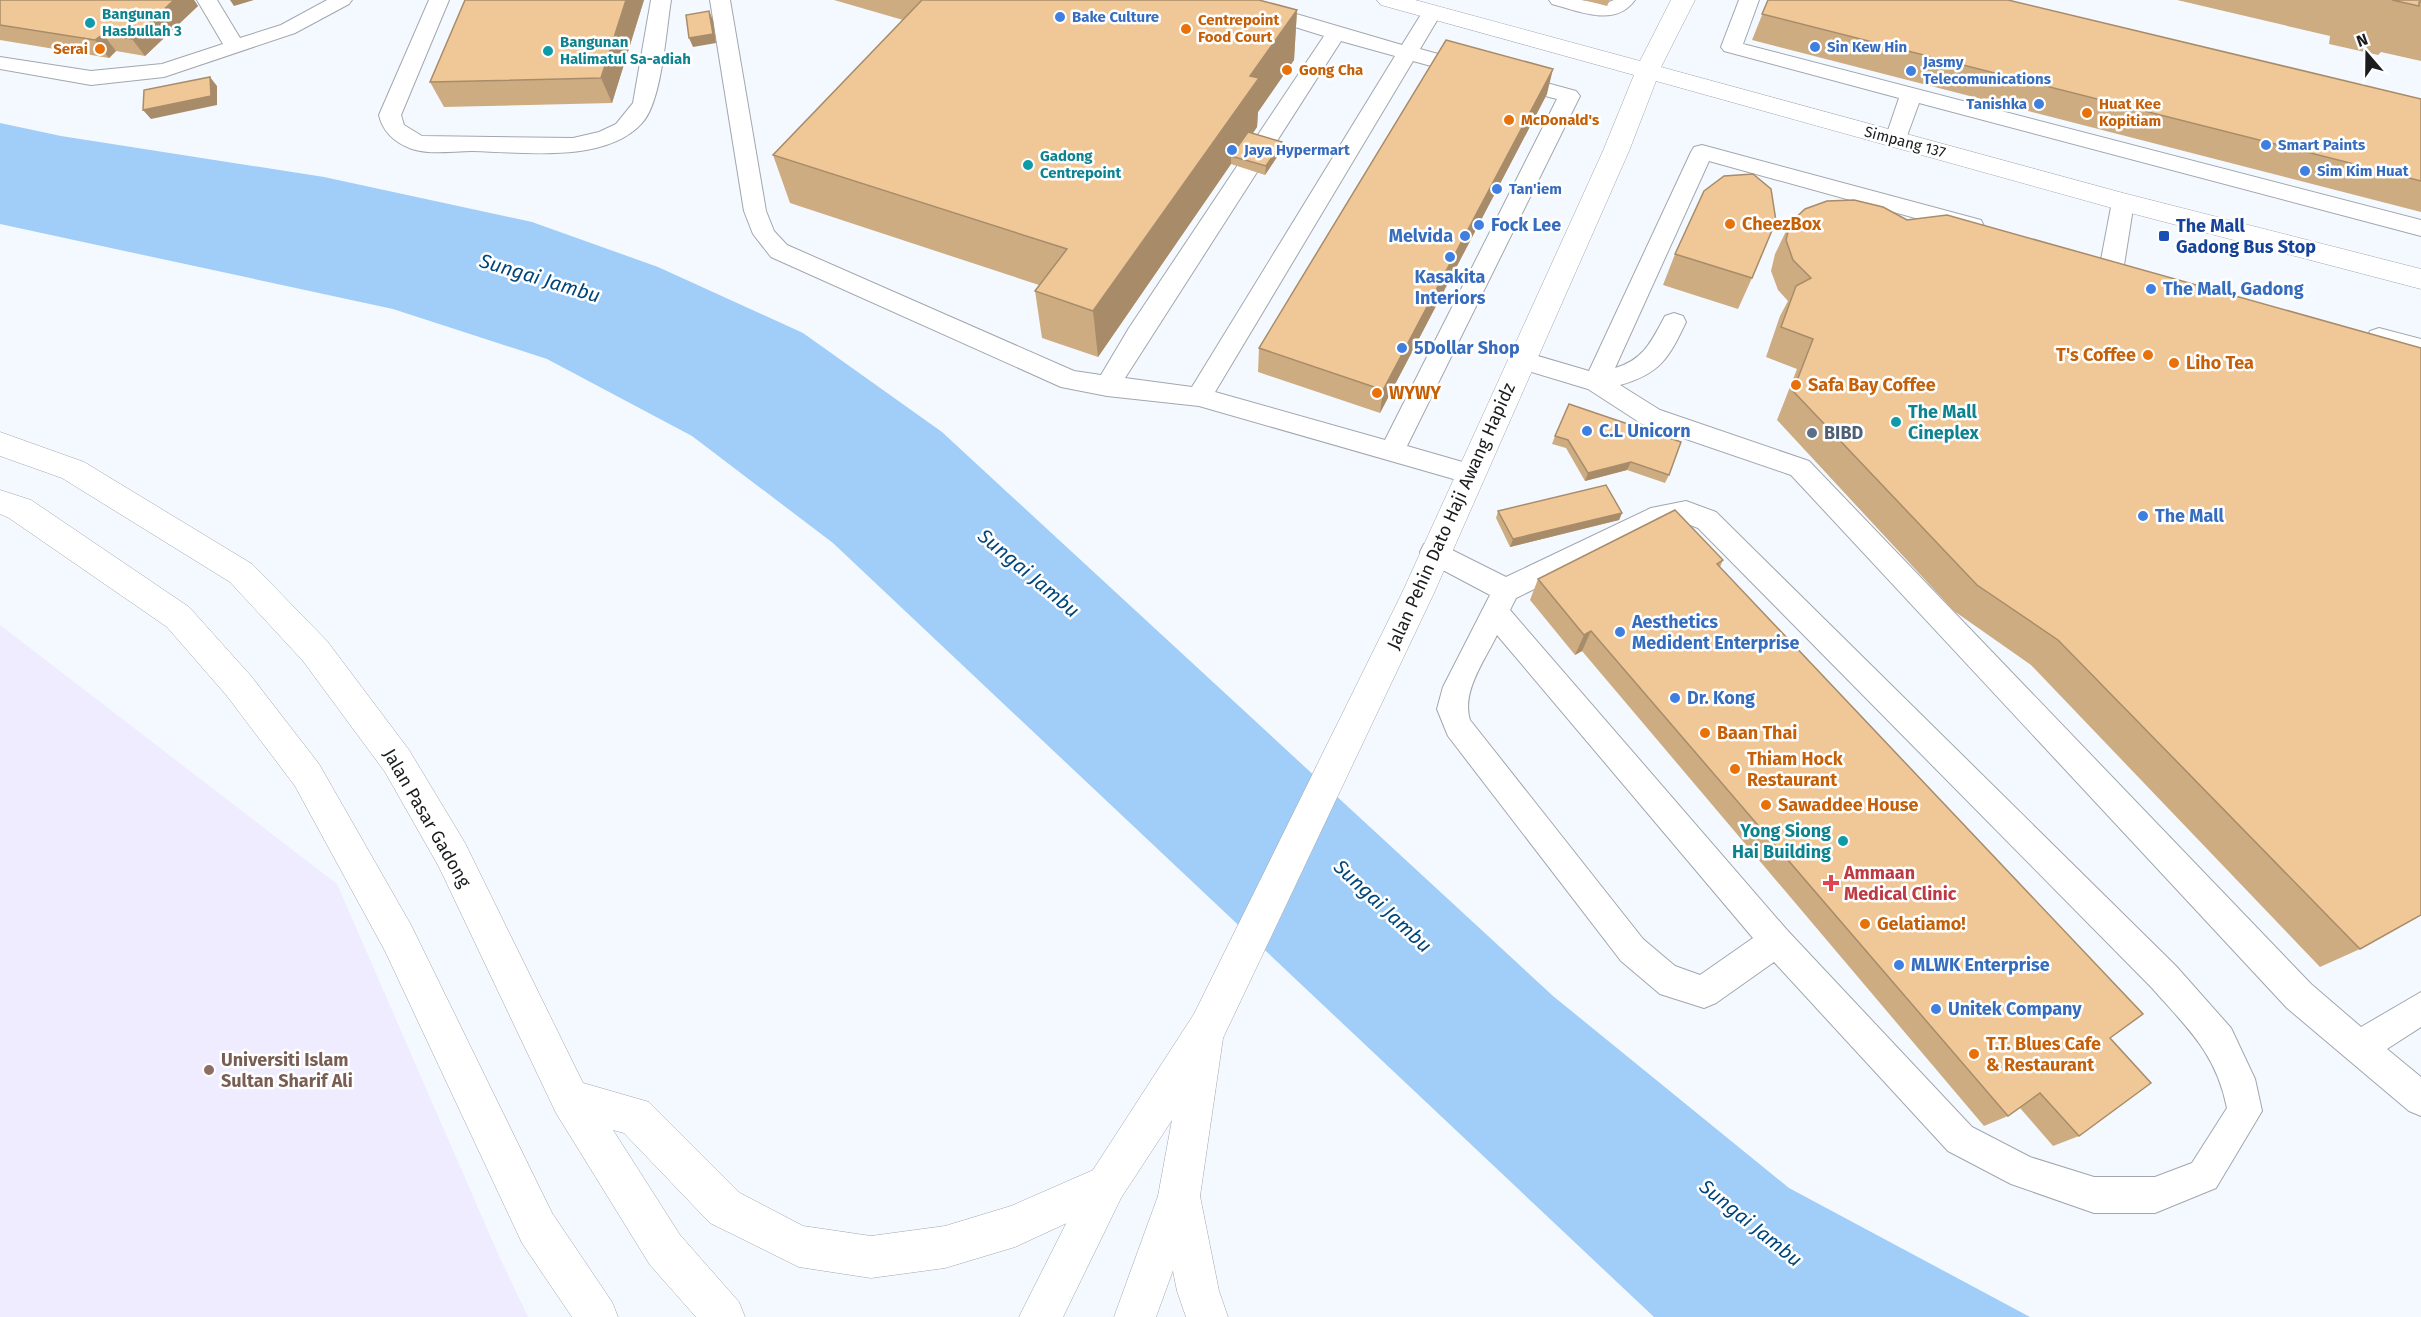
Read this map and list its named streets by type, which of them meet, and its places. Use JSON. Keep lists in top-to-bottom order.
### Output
{
  "streets": {
    "street": ["Simpang 137", "Jalan Pehin Dato Haji Awang Hapidz", "Jalan Pasar Gadong"]
  },
  "crossings": [
    ["Simpang 137", "Jalan Pehin Dato Haji Awang Hapidz"]
  ],
  "water": ["Sungai Jambu"],
  "places": {
    "other": [
      "Bake Culture",
      "Bangunan Hasbullah 3",
      "Centrepoint Food Court",
      "Sin Kew Hin",
      "Serai",
      "Bangunan Halimatul Sa-adiah",
      "Gong Cha",
      "Jasmy Telecomunications",
      "Tanishka",
      "Huat Kee Kopitiam",
      "McDonald's",
      "Smart Paints",
      "Jaya Hypermart",
      "Gadong Centrepoint",
      "Sim Kim Huat",
      "Tan'iem",
      "CheezBox",
      "Fock Lee",
      "Melvida",
      "Kasakita Interiors",
      "The Mall, Gadong",
      "5Dollar Shop",
      "T's Coffee",
      "Liho Tea",
      "Safa Bay Coffee",
      "WYWY",
      "The Mall Cineplex",
      "C.L Unicorn",
      "BIBD",
      "The Mall",
      "Aesthetics Medident Enterprise",
      "Dr. Kong",
      "Baan Thai",
      "Thiam Hock Restaurant",
      "Sawaddee House",
      "Yong Siong Hai Building",
      "Gelatiamo!",
      "MLWK Enterprise",
      "Unitek Company",
      "T.T. Blues Cafe & Restaurant",
      "Universiti Islam Sultan Sharif Ali"
    ],
    "transit": ["The Mall Gadong Bus Stop"],
    "health": ["Ammaan Medical Clinic"]
  },
  "north": "top"
}
